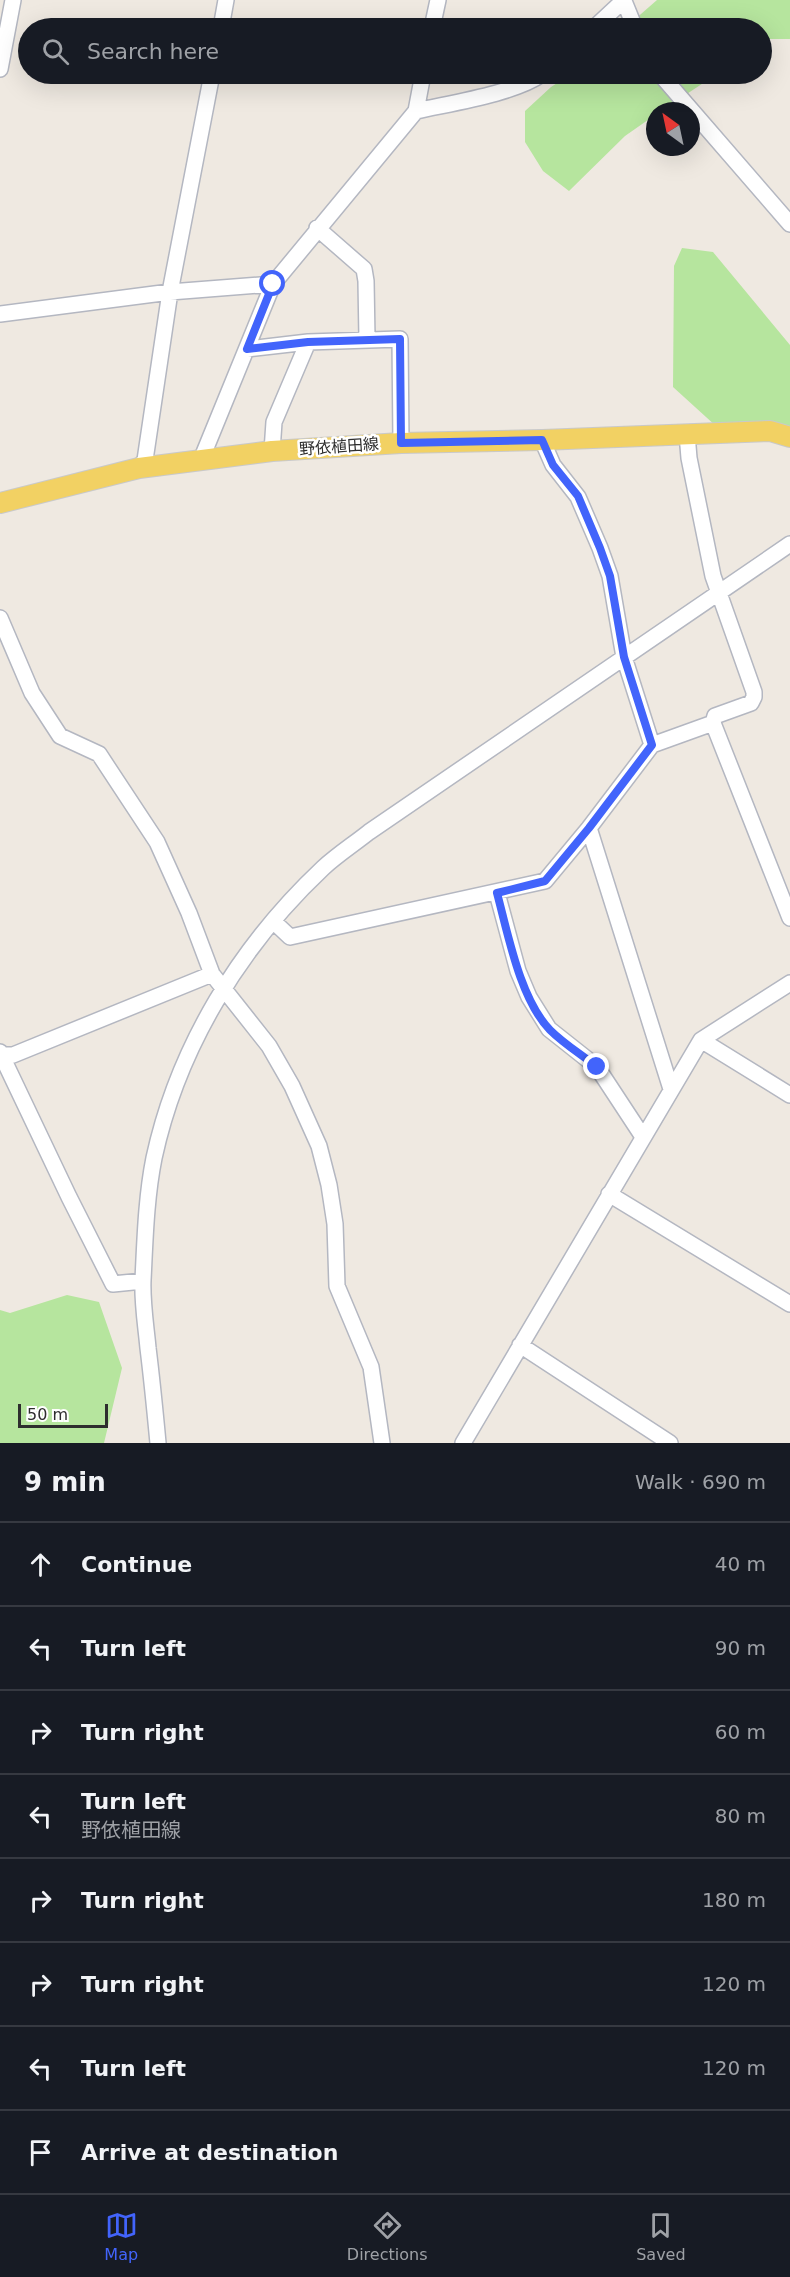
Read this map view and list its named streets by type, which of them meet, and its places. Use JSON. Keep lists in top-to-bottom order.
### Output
{
  "streets": {
    "main road": ["野依植田線"]
  },
  "scale_bar": "50 m",
  "north": "top left",
  "page": {
    "search": "Search here",
    "scale": "50 m",
    "heading": ["9 min", "Walk · 690 m"],
    "list": [
      ["Continue", "40 m"],
      ["Turn left", "90 m"],
      ["Turn right", "60 m"],
      ["Turn left", "野依植田線", "80 m"],
      ["Turn right", "180 m"],
      ["Turn right", "120 m"],
      ["Turn left", "120 m"],
      "Arrive at destination"
    ],
    "nav": ["Map", "Directions", "Saved"]
  }
}
